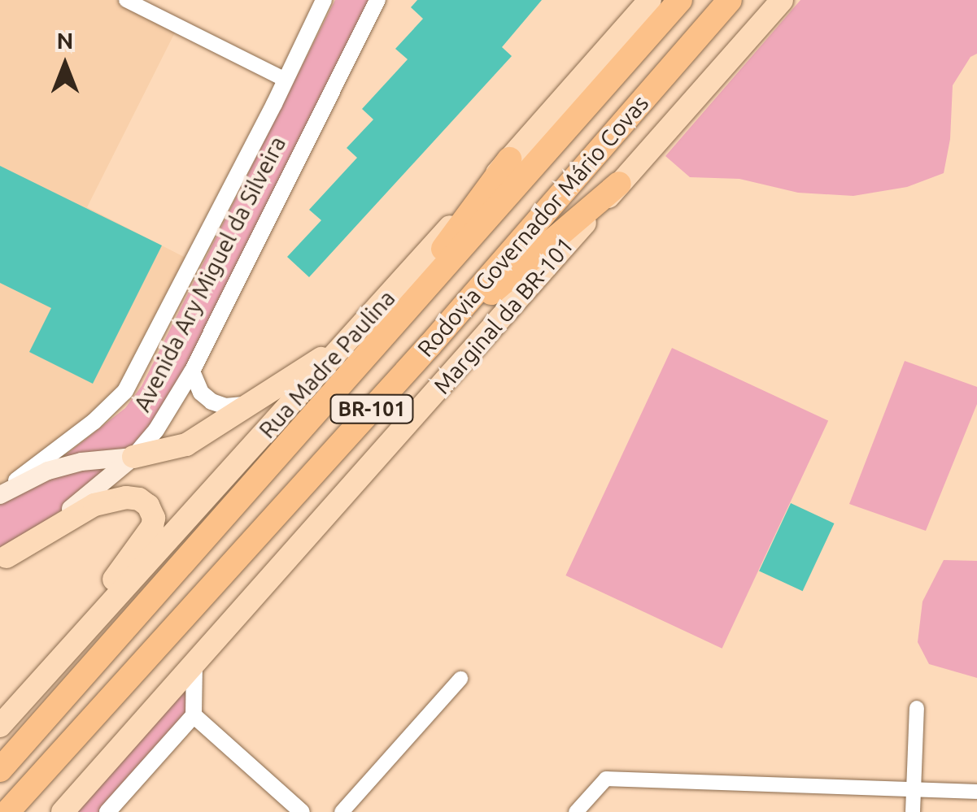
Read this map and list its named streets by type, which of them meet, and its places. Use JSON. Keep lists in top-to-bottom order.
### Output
{
  "streets": {
    "highway": ["Rodovia Governador Mário Covas", "BR-101"],
    "main road": ["Avenida Ary Miguel da Silveira", "Marginal da BR-101", "Rua Madre Paulina"]
  },
  "north": "top"
}
